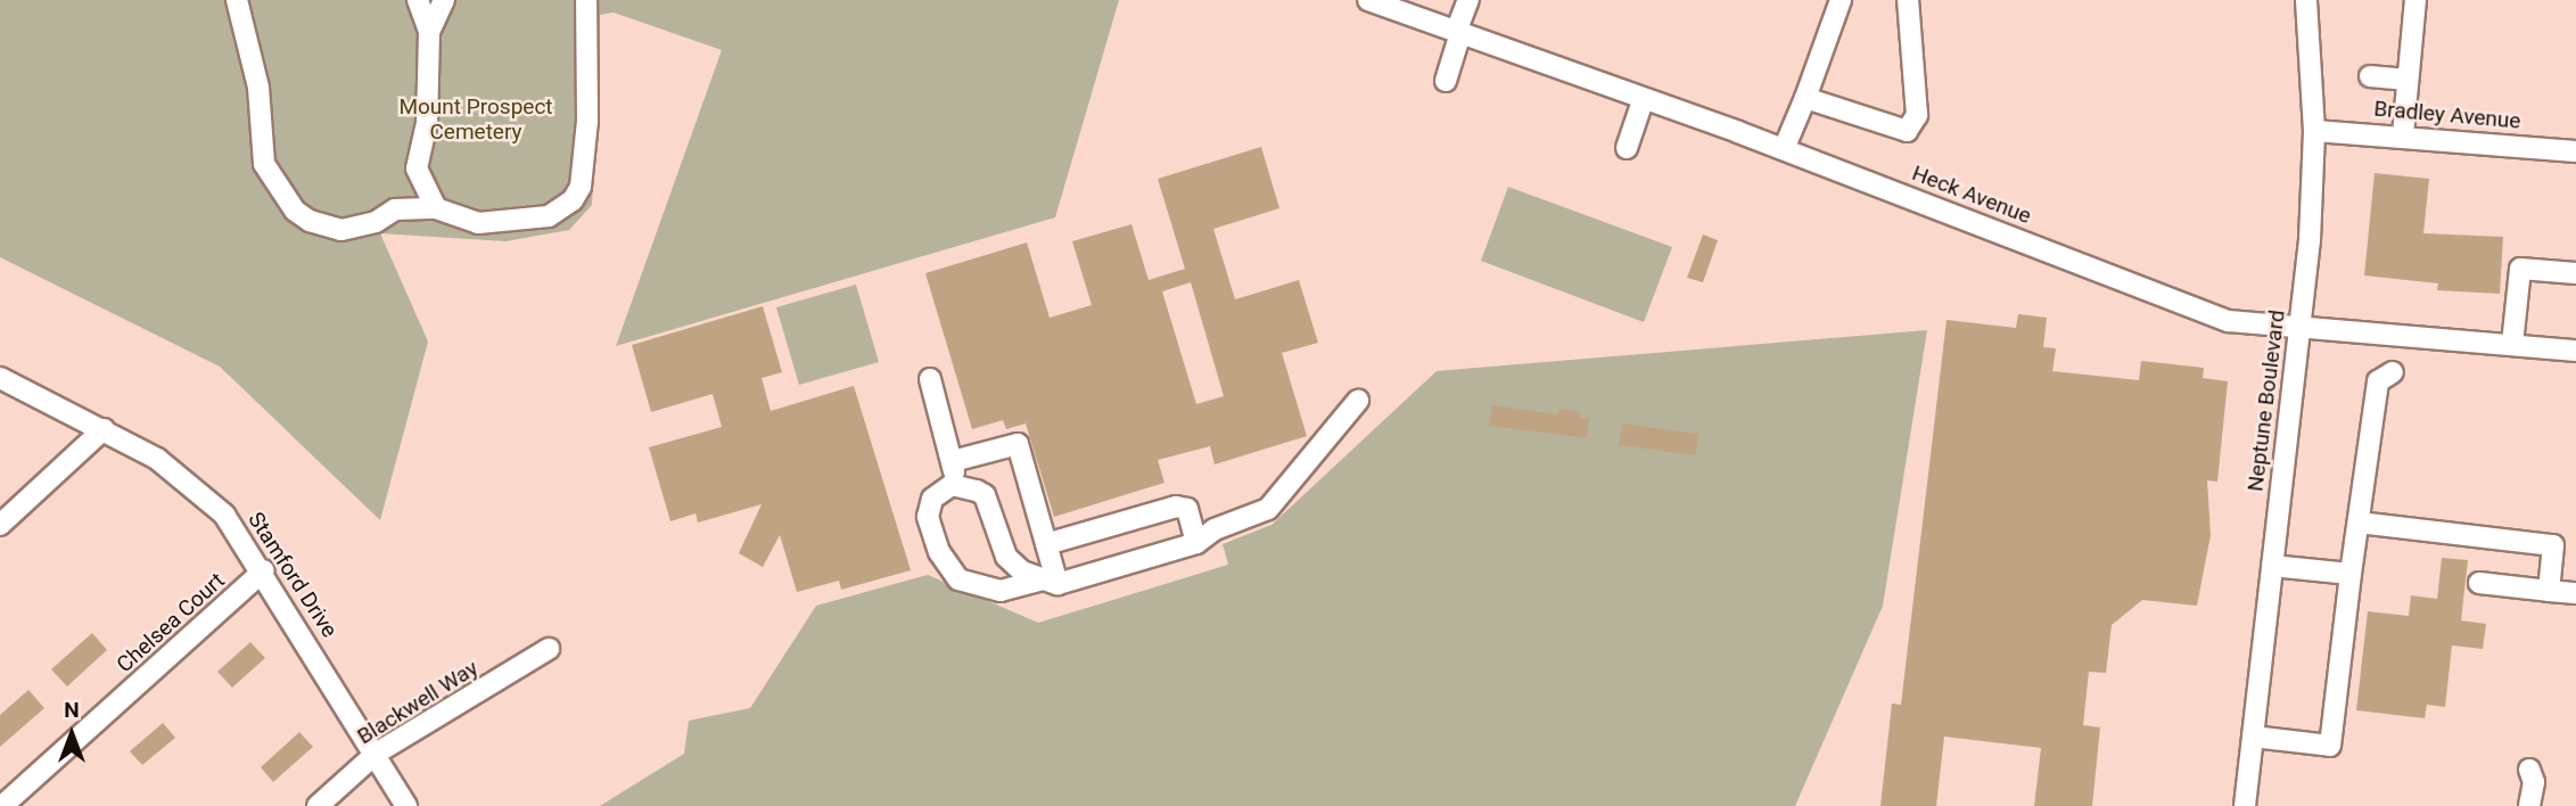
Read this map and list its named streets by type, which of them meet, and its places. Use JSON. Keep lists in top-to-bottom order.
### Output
{
  "streets": {
    "street": [
      "Bradley Avenue",
      "Heck Avenue",
      "Neptune Boulevard",
      "Stamford Drive",
      "Chelsea Court",
      "Blackwell Way"
    ]
  },
  "crossings": [
    ["Bradley Avenue", "Neptune Boulevard"],
    ["Heck Avenue", "Neptune Boulevard"],
    ["Stamford Drive", "Chelsea Court"],
    ["Stamford Drive", "Blackwell Way"]
  ],
  "parks": ["Mount Prospect Cemetery"],
  "north": "top"
}
